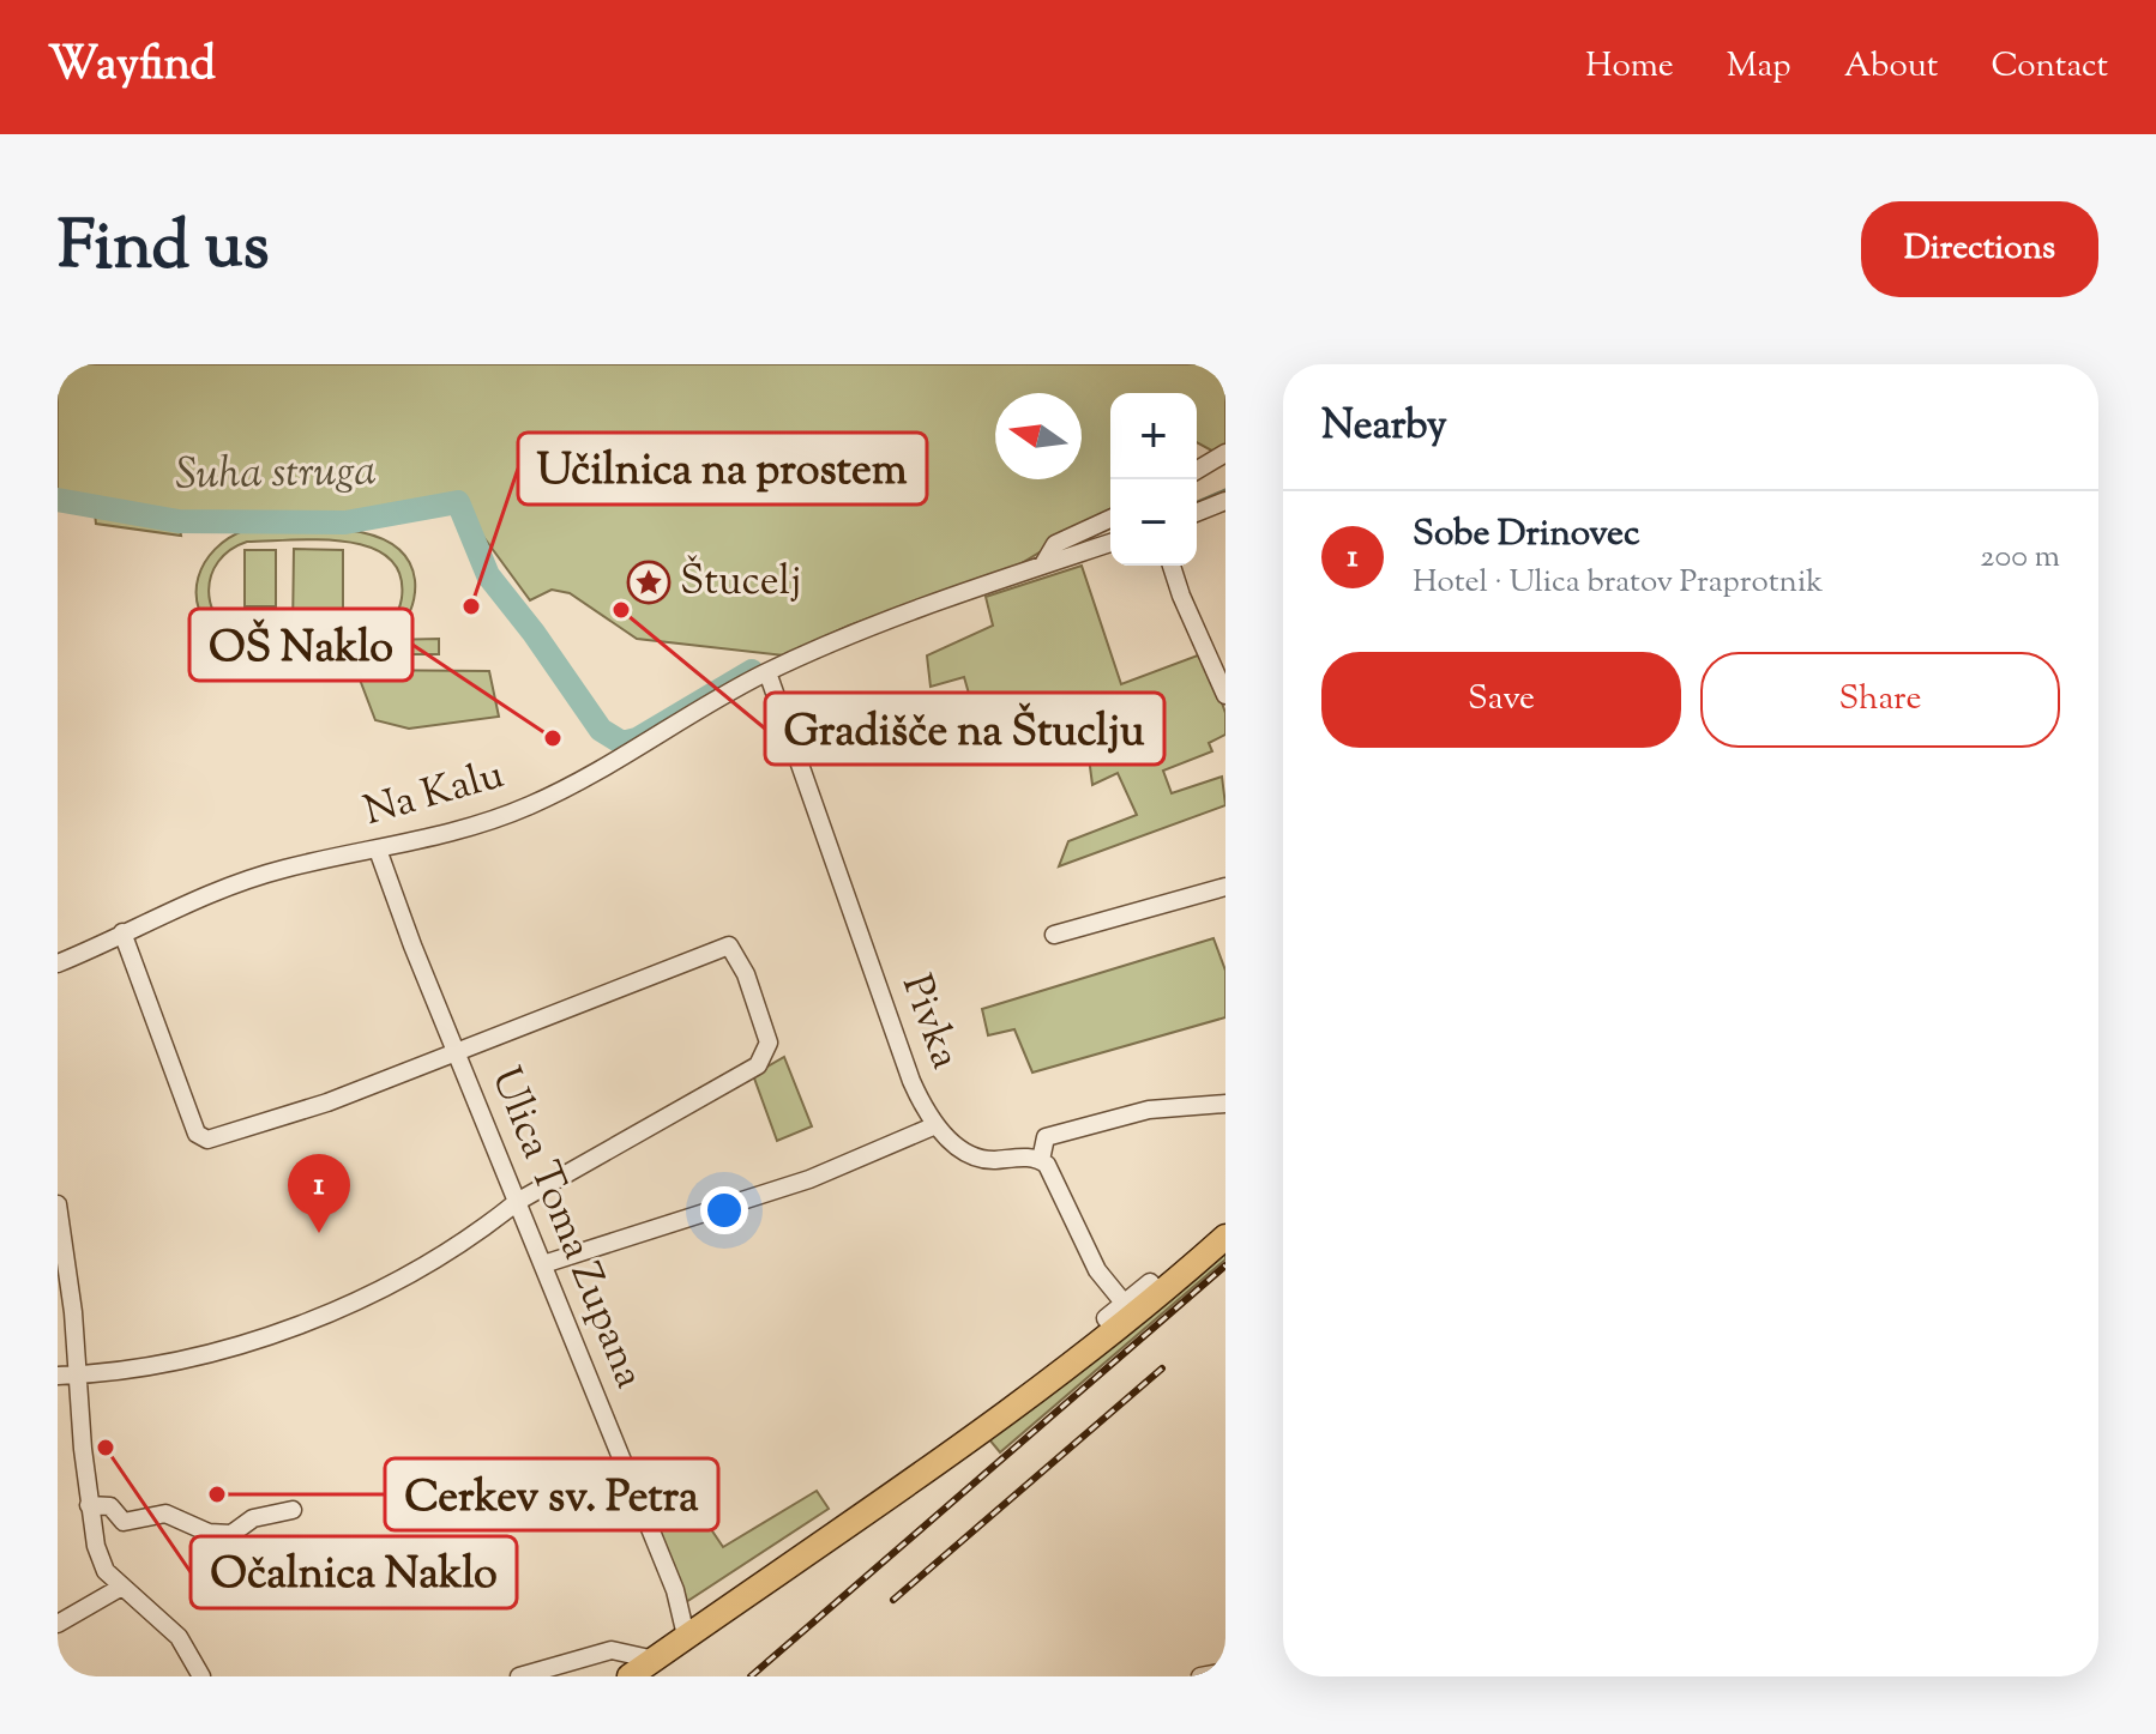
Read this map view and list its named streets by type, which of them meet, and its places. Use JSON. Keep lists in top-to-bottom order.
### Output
{
  "streets": {
    "street": ["Na Kalu", "Pivka", "Ulica Toma Zupana"]
  },
  "crossings": [
    ["Na Kalu", "Pivka"],
    ["Na Kalu", "Ulica Toma Zupana"]
  ],
  "water": ["Suha struga"],
  "places": {
    "place": ["Štucelj"],
    "other": [
      "Učilnica na prostem",
      "Gradišče na Štuclju",
      "OŠ Naklo",
      "Očalnica Naklo",
      "Cerkev sv. Petra"
    ]
  },
  "north": "left",
  "page": {
    "header": "Wayfind",
    "nav": [
      "Home",
      "Map",
      "About",
      "Contact"
    ],
    "title": "Find us",
    "buttons": [
      "Directions",
      ["Save", "Share"]
    ],
    "heading": "Nearby",
    "map_buttons": ["+", "−"],
    "list": [
      {
        "mark": "1",
        "name": "Sobe Drinovec",
        "note": "Hotel · Ulica bratov Praprotnik",
        "value": "200 m"
      }
    ],
    "pins": "1"
  }
}
